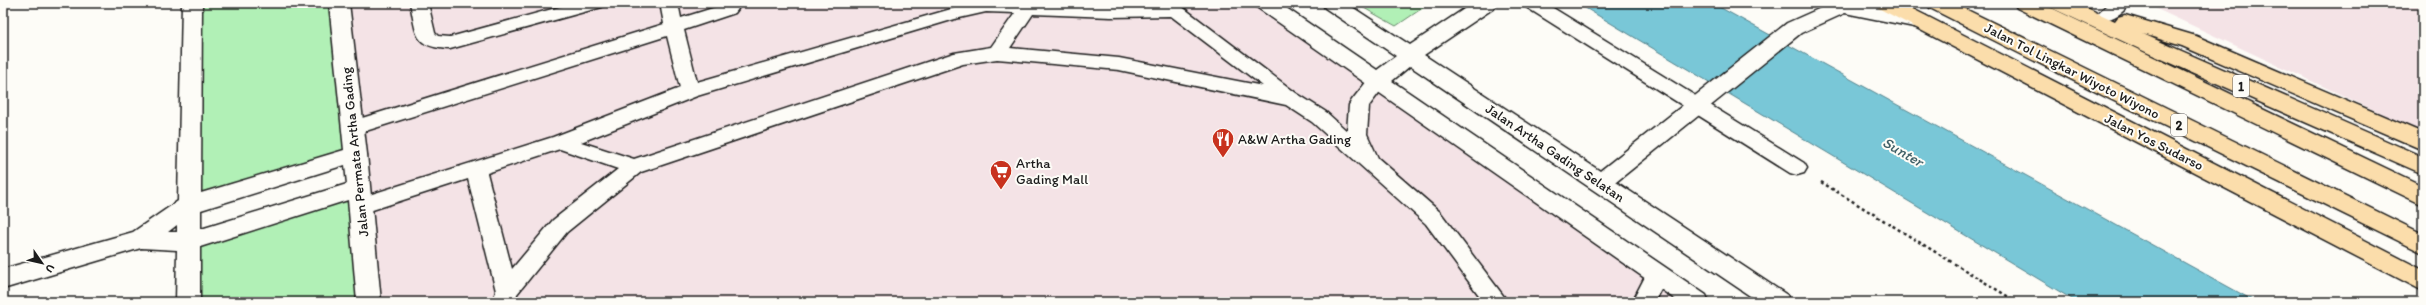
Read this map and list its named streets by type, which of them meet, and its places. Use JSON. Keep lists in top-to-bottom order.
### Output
{
  "streets": {
    "highway": [
      "Jalan Tol Lingkar Wiyoto Wiyono",
      "1",
      "2",
      "Jalan Yos Sudarso"
    ],
    "street": ["Jalan Permata Artha Gading", "Jalan Artha Gading Selatan"]
  },
  "water": ["Sunter"],
  "places": {
    "restaurant": ["A&W Artha Gading"],
    "supermarket": ["Artha Gading Mall"]
  },
  "north": "bottom right"
}
